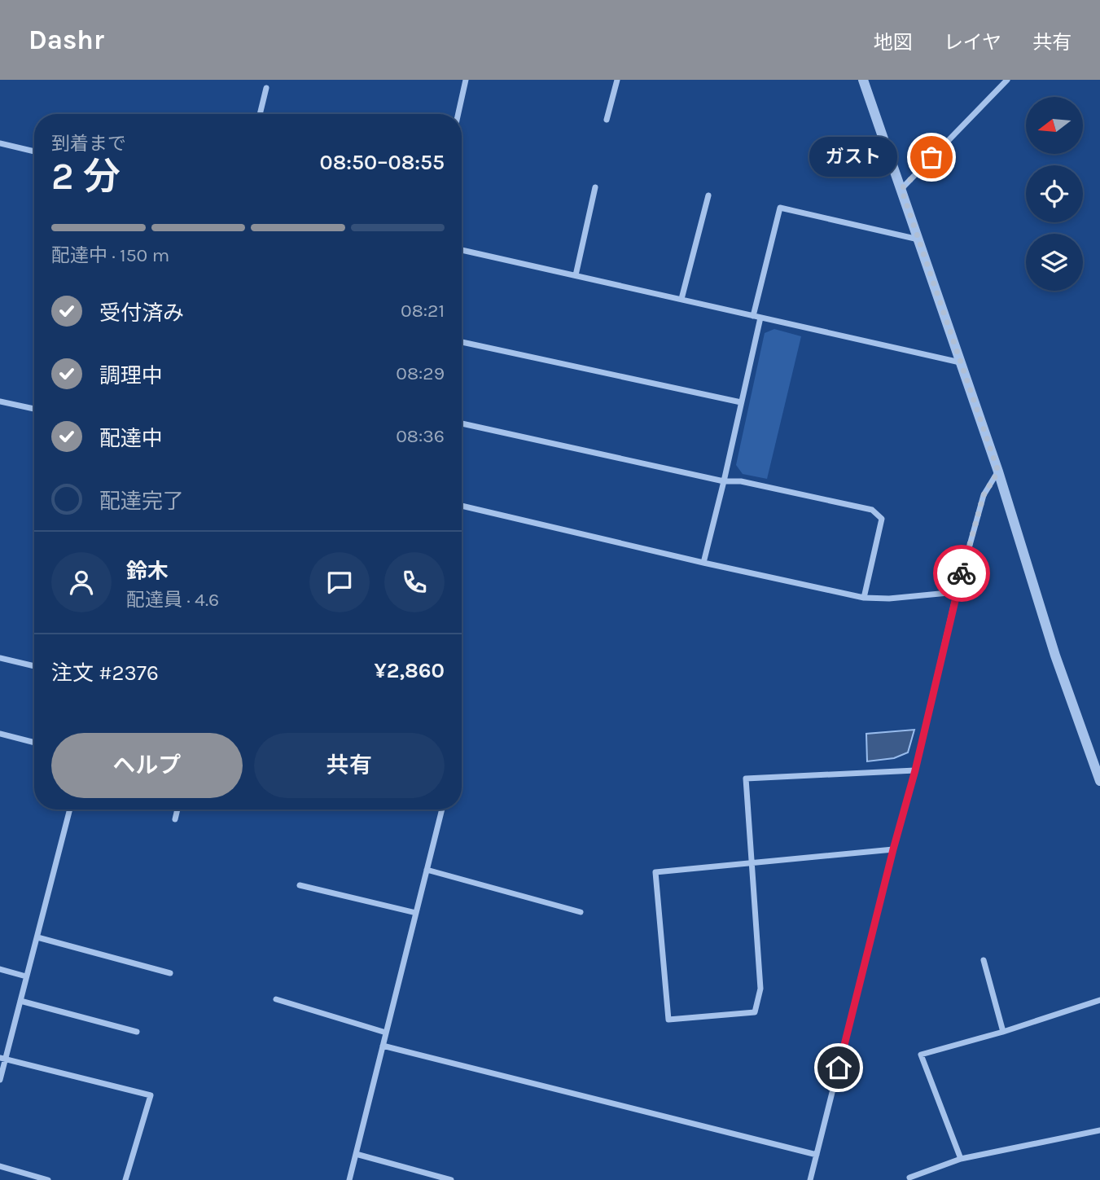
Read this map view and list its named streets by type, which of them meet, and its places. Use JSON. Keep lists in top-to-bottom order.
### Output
{
  "places": ["ガスト"],
  "north": "left",
  "page": {
    "header": "Dashr",
    "nav": ["地図", "レイヤ", "共有"],
    "heading": ["2 分", "到着まで", "08:50–08:55"],
    "panel": [
      "鈴木",
      "配達員 · 4.6",
      "注文 #2376",
      "¥2,860"
    ],
    "bubble": "ガスト",
    "bar": "配達中 · 150 m",
    "list": [
      ["受付済み", "08:21"],
      ["調理中", "08:29"],
      ["配達中", "08:36"],
      "配達完了"
    ],
    "buttons": ["ヘルプ", "共有"]
  }
}
